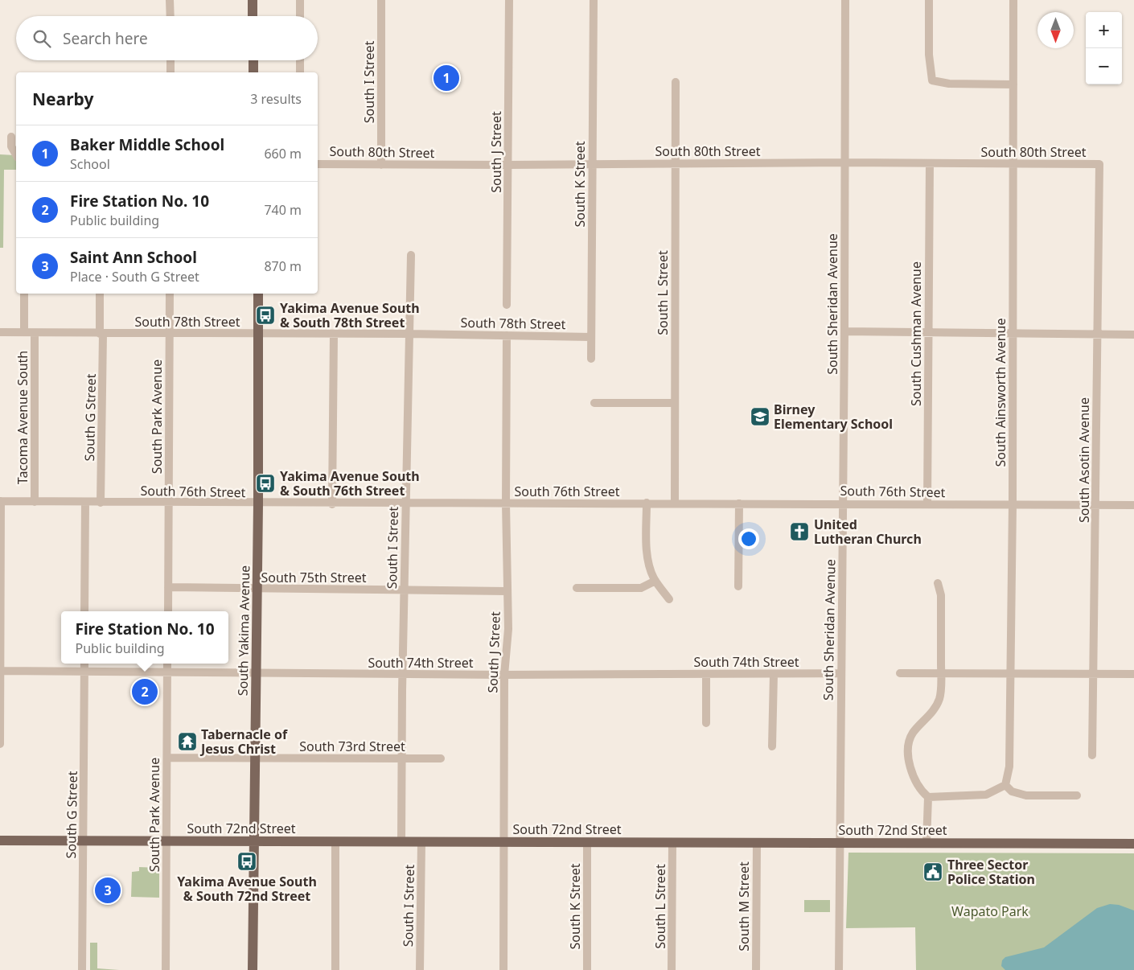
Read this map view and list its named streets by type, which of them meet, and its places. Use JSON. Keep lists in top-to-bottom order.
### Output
{
  "streets": {
    "main road": ["South Yakima Avenue", "South 72nd Street"],
    "street": [
      "South I Street",
      "South 80th Street",
      "South J Street",
      "South K Street",
      "South L Street",
      "South Sheridan Avenue",
      "South 78th Street",
      "South Cushman Avenue",
      "South Ainsworth Avenue",
      "South Park Avenue",
      "Tacoma Avenue South",
      "South G Street",
      "South Asotin Avenue",
      "South 76th Street",
      "South 75th Street",
      "South 74th Street",
      "South 73rd Street",
      "South M Street"
    ]
  },
  "crossings": [
    ["South I Street", "South 80th Street"],
    ["South I Street", "South 78th Street"],
    ["South I Street", "South 76th Street"],
    ["South I Street", "South 75th Street"],
    ["South I Street", "South 74th Street"],
    ["South I Street", "South 73rd Street"],
    ["South I Street", "South 72nd Street"],
    ["South 80th Street", "South J Street"],
    ["South 80th Street", "South K Street"],
    ["South 80th Street", "South L Street"],
    ["South 80th Street", "South Sheridan Avenue"],
    ["South 80th Street", "South Cushman Avenue"],
    ["South 80th Street", "South Ainsworth Avenue"],
    ["South 80th Street", "South Asotin Avenue"],
    ["South J Street", "South 78th Street"],
    ["South J Street", "South 76th Street"],
    ["South J Street", "South 75th Street"],
    ["South J Street", "South 74th Street"],
    ["South J Street", "South 72nd Street"],
    ["South K Street", "South 78th Street"],
    ["South K Street", "South 72nd Street"],
    ["South L Street", "South 76th Street"],
    ["South L Street", "South 72nd Street"],
    ["South Sheridan Avenue", "South 76th Street"],
    ["South Sheridan Avenue", "South 74th Street"],
    ["South Sheridan Avenue", "South 72nd Street"],
    ["South 78th Street", "South Park Avenue"],
    ["South 78th Street", "Tacoma Avenue South"],
    ["South 78th Street", "South G Street"],
    ["South 78th Street", "South Yakima Avenue"],
    ["South Cushman Avenue", "South 76th Street"],
    ["South Ainsworth Avenue", "South 76th Street"],
    ["South Park Avenue", "South 76th Street"],
    ["South Park Avenue", "South 75th Street"],
    ["South Park Avenue", "South 74th Street"],
    ["South Park Avenue", "South 73rd Street"],
    ["South Park Avenue", "South 72nd Street"],
    ["Tacoma Avenue South", "South 76th Street"],
    ["South G Street", "South 76th Street"],
    ["South G Street", "South 74th Street"],
    ["South G Street", "South 72nd Street"],
    ["South Asotin Avenue", "South 76th Street"],
    ["South 76th Street", "South Yakima Avenue"],
    ["South 75th Street", "South Yakima Avenue"],
    ["South Yakima Avenue", "South 74th Street"],
    ["South Yakima Avenue", "South 73rd Street"],
    ["South Yakima Avenue", "South 72nd Street"],
    ["South 72nd Street", "South M Street"]
  ],
  "parks": ["Wapato Park"],
  "places": {
    "bus stop": ["Yakima Avenue South & South 78th Street", "Yakima Avenue South & South 76th Street", "Yakima Avenue South & South 72nd Street"],
    "school or university": ["Birney Elementary School"],
    "church": ["United Lutheran Church"],
    "temple": ["Tabernacle of Jesus Christ"],
    "public building": ["Three Sector Police Station"]
  },
  "north": "bottom",
  "page": {
    "map_buttons": ["+", "−"],
    "search": "Search here",
    "pins": ["1", "2", "3"],
    "heading": ["Nearby", "3 results"],
    "list": [
      {
        "mark": "1",
        "name": "Baker Middle School",
        "note": "School",
        "value": "660 m"
      },
      {
        "mark": "2",
        "name": "Fire Station No. 10",
        "note": "Public building",
        "value": "740 m"
      },
      {
        "mark": "3",
        "name": "Saint Ann School",
        "note": "Place · South G Street",
        "value": "870 m"
      }
    ],
    "popup": ["Fire Station No. 10", "Public building"]
  }
}
